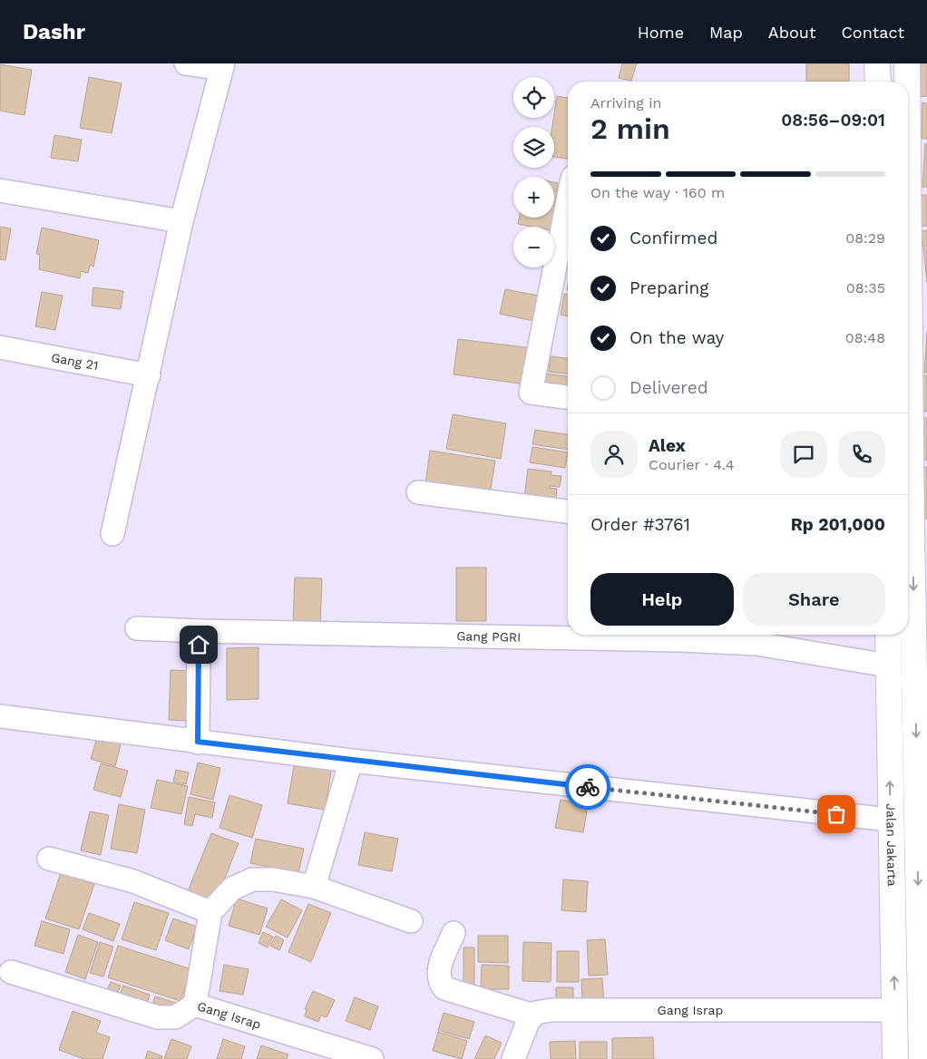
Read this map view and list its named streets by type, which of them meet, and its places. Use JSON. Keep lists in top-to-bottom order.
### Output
{
  "streets": {
    "main road": ["Jalan Jakarta"],
    "street": ["Gang 21", "Gang PGRI", "Gang Israp"]
  },
  "crossings": [
    ["Gang PGRI", "Jalan Jakarta"],
    ["Jalan Jakarta", "Gang Israp"]
  ],
  "page": {
    "header": "Dashr",
    "nav": [
      "Home",
      "Map",
      "About",
      "Contact"
    ],
    "map_buttons": ["+", "−"],
    "heading": ["2 min", "Arriving in", "08:56–09:01"],
    "panel": [
      "Alex",
      "Courier · 4.4",
      "Order #3761",
      "Rp 201,000"
    ],
    "bar": "On the way · 160 m",
    "list": [
      ["Confirmed", "08:29"],
      ["Preparing", "08:35"],
      ["On the way", "08:48"],
      "Delivered"
    ],
    "buttons": ["Help", "Share"]
  }
}
